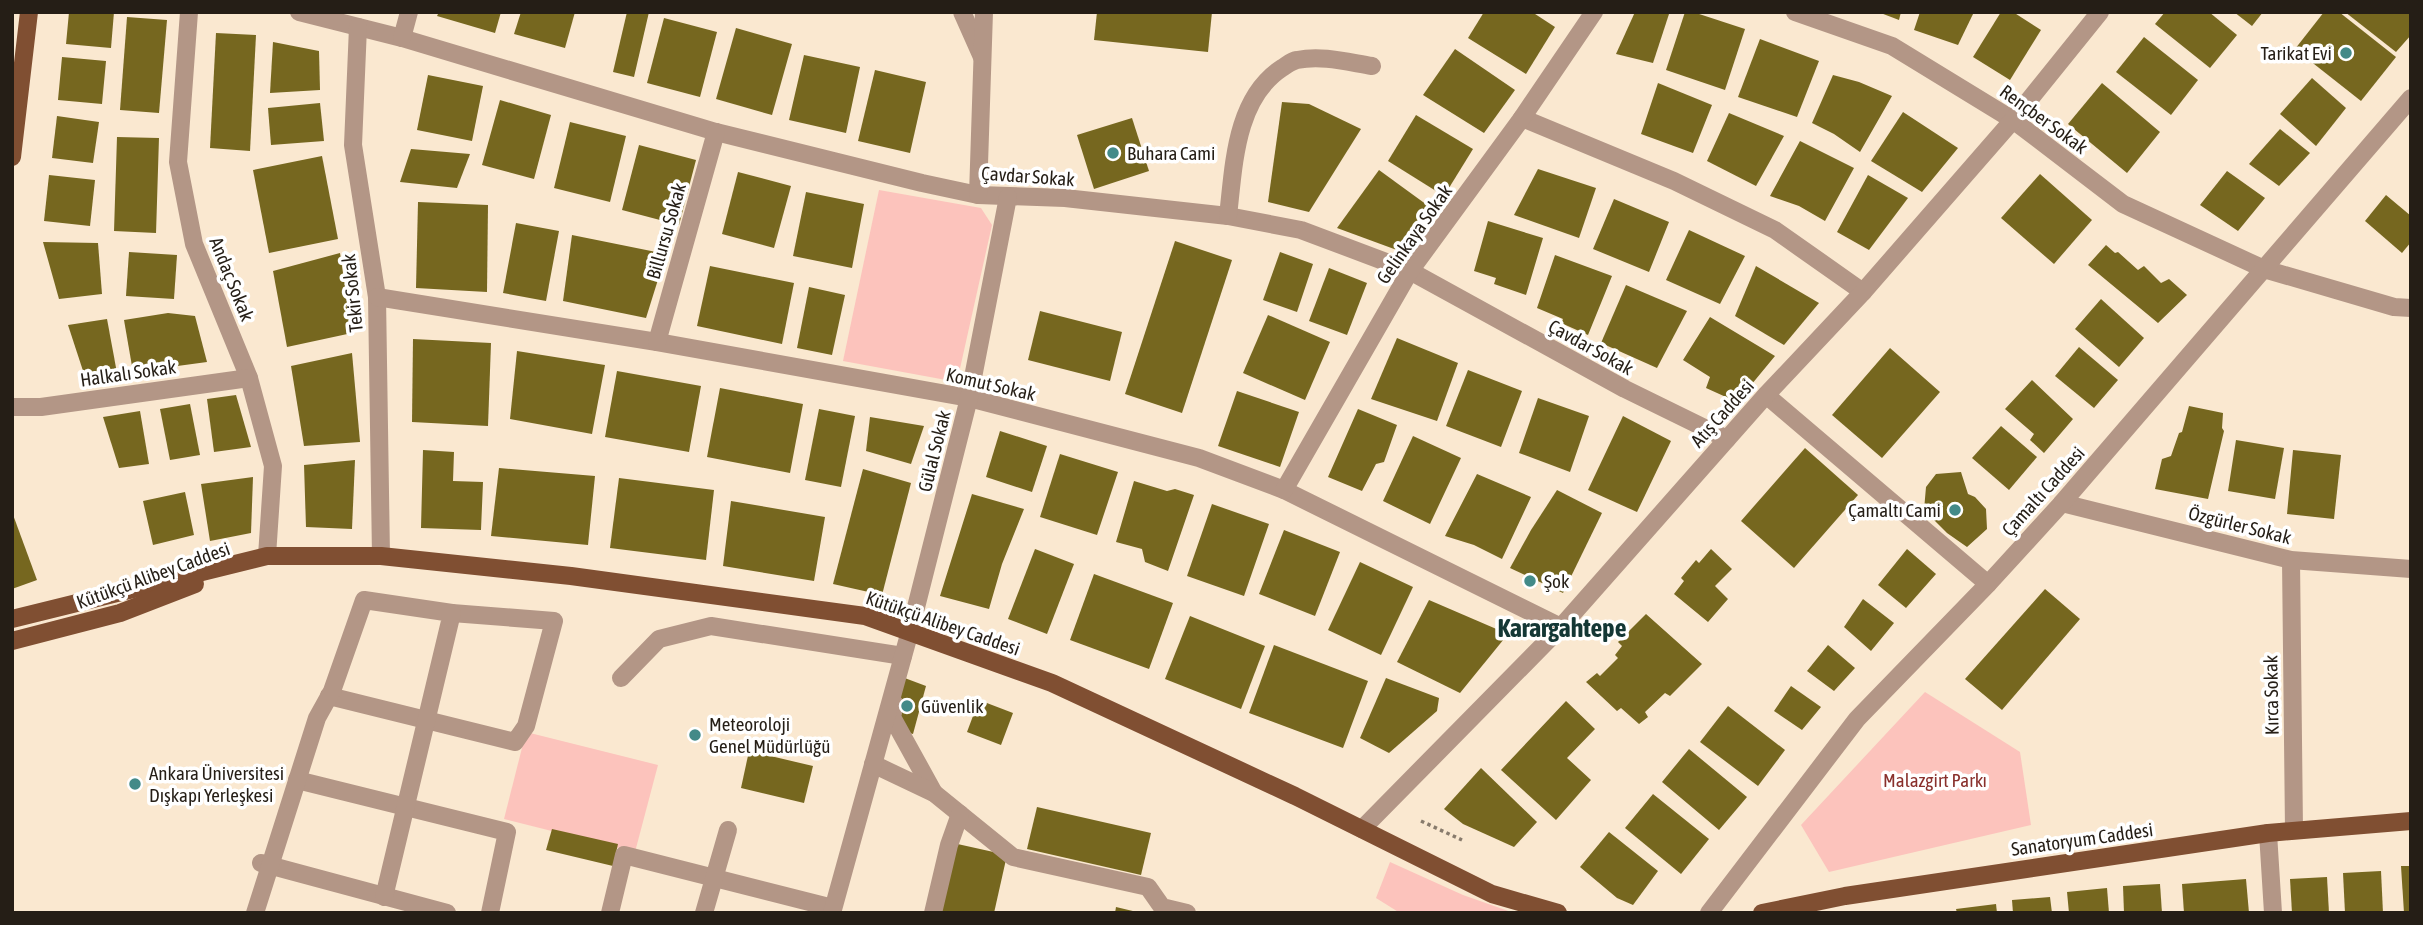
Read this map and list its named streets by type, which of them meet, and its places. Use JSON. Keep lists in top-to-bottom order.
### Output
{
  "streets": {
    "main road": ["Kütükçü Alibey Caddesi", "Sanatoryum Caddesi"],
    "street": [
      "Rençber Sokak",
      "Çavdar Sokak",
      "Billursu Sokak",
      "Gelinkaya Sokak",
      "Andaç Sokak",
      "Tekir Sokak",
      "Halkalı Sokak",
      "Komut Sokak",
      "Atış Caddesi",
      "Gülal Sokak",
      "Çamaltı Caddesi",
      "Özgürler Sokak",
      "Kırca Sokak"
    ]
  },
  "crossings": [
    ["Rençber Sokak", "Atış Caddesi"],
    ["Rençber Sokak", "Çamaltı Caddesi"],
    ["Çavdar Sokak", "Billursu Sokak"],
    ["Çavdar Sokak", "Gelinkaya Sokak"],
    ["Çavdar Sokak", "Tekir Sokak"],
    ["Çavdar Sokak", "Atış Caddesi"],
    ["Çavdar Sokak", "Gülal Sokak"],
    ["Billursu Sokak", "Komut Sokak"],
    ["Gelinkaya Sokak", "Komut Sokak"],
    ["Andaç Sokak", "Halkalı Sokak"],
    ["Andaç Sokak", "Kütükçü Alibey Caddesi"],
    ["Tekir Sokak", "Komut Sokak"],
    ["Tekir Sokak", "Kütükçü Alibey Caddesi"],
    ["Komut Sokak", "Atış Caddesi"],
    ["Komut Sokak", "Gülal Sokak"],
    ["Atış Caddesi", "Kütükçü Alibey Caddesi"],
    ["Gülal Sokak", "Kütükçü Alibey Caddesi"],
    ["Çamaltı Caddesi", "Özgürler Sokak"],
    ["Özgürler Sokak", "Kırca Sokak"],
    ["Kırca Sokak", "Sanatoryum Caddesi"]
  ],
  "districts": ["Karargahtepe"],
  "parks": ["Malazgirt Parkı"],
  "places": [
    "Tarikat Evi",
    "Buhara Cami",
    "Çamaltı Cami",
    "Şok",
    "Güvenlik",
    "Meteoroloji Genel Müdürlüğü",
    "Ankara Üniversitesi Dışkapı Yerleşkesi"
  ]
}
